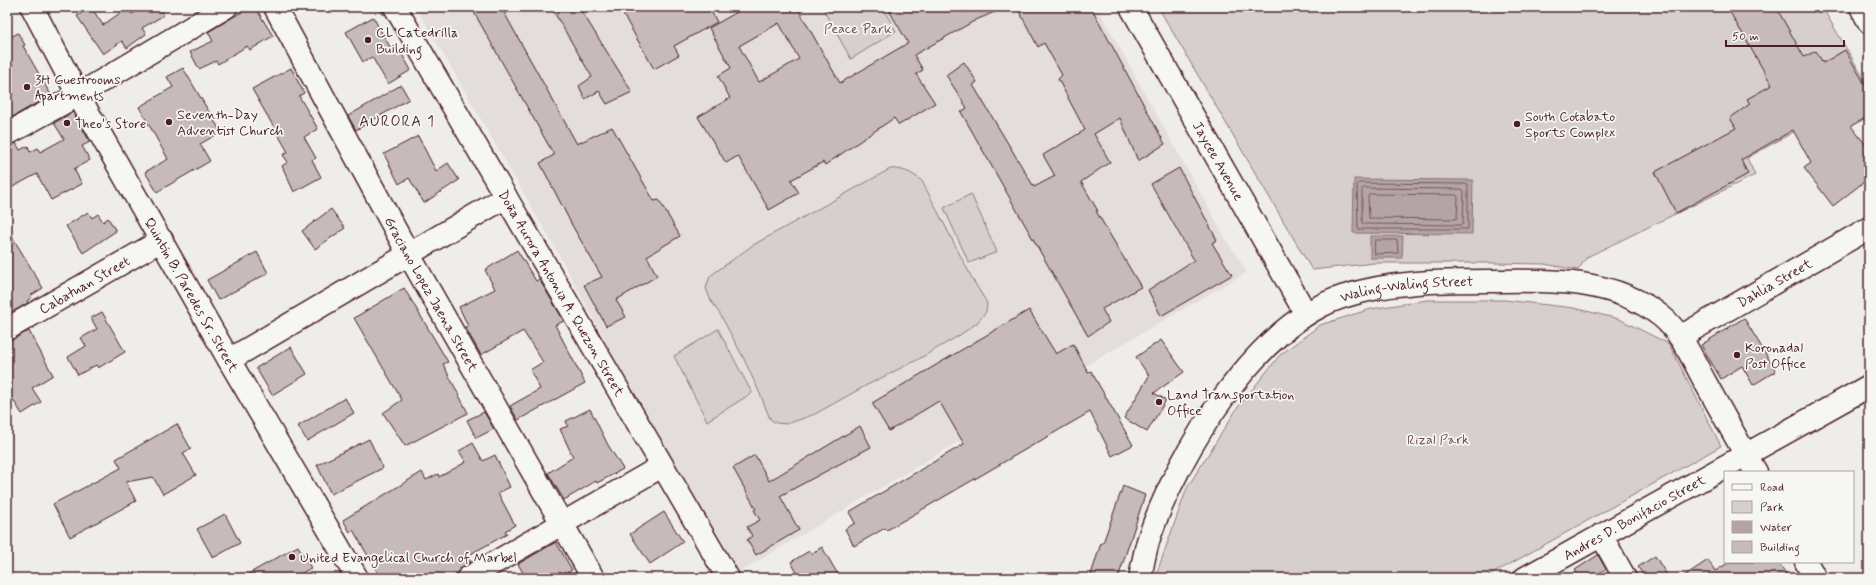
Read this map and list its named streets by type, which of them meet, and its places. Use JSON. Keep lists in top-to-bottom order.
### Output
{
  "streets": {
    "main road": [
      "Jaycee Avenue",
      "Dahlia Street",
      "Cabatuan Street",
      "Waling-Waling Street",
      "Doña Aurora Antonia A. Quezon Street",
      "Quintin B. Paredes Sr. Street",
      "Graciano Lopez Jaena Street",
      "Andres D. Bonifacio Street"
    ]
  },
  "crossings": [
    ["Jaycee Avenue", "Waling-Waling Street"],
    ["Dahlia Street", "Waling-Waling Street"],
    ["Cabatuan Street", "Quintin B. Paredes Sr. Street"],
    ["Waling-Waling Street", "Andres D. Bonifacio Street"]
  ],
  "districts": ["AURORA 1"],
  "parks": ["Peace Park", "Rizal Park"],
  "places": [
    "CL Catedrilla Building",
    "3H Guestrooms Apartments",
    "Seventh-Day Adventist Church",
    "Theo's Store",
    "South Cotabato Sports Complex",
    "Koronadal Post Office",
    "Land Transportation Office",
    "United Evangelical Church of Marbel"
  ],
  "legend": [
    "Road",
    "Park",
    "Water",
    "Building"
  ],
  "scale_bar": "50 m"
}
